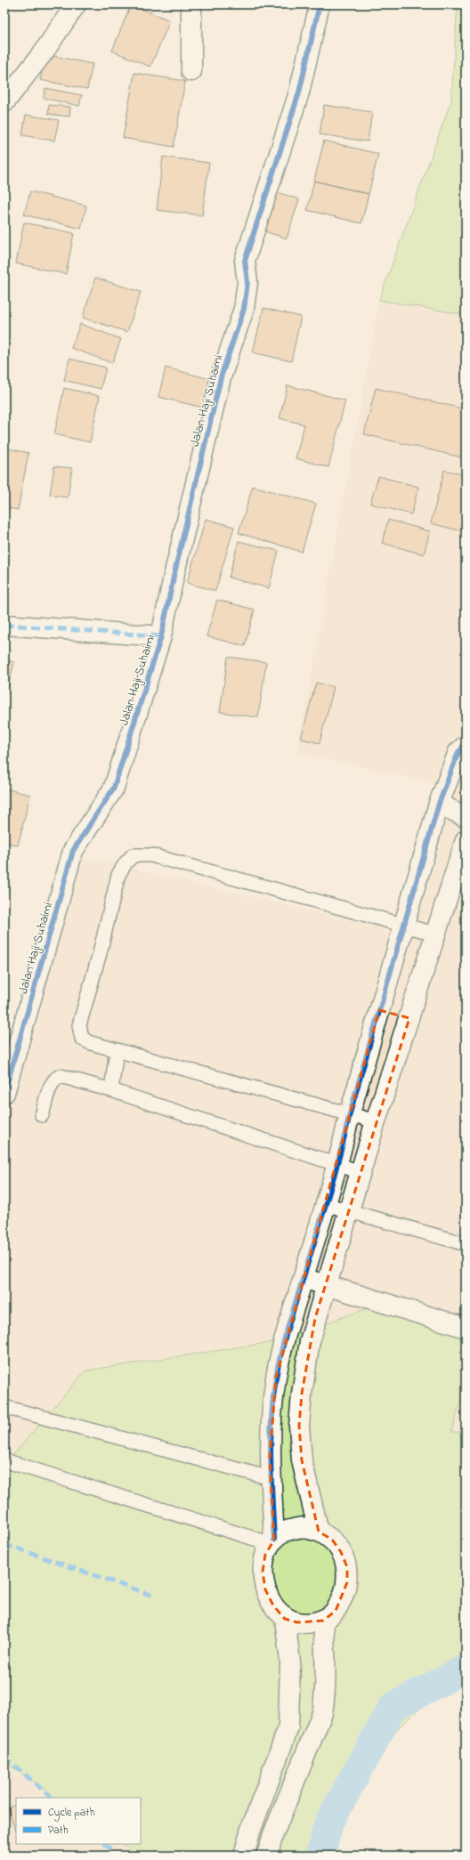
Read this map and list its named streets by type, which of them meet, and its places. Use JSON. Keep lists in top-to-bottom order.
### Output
{
  "streets": {
    "street": ["Jalan Haji Suhaimi"]
  },
  "legend": ["Cycle path", "Path"]
}
